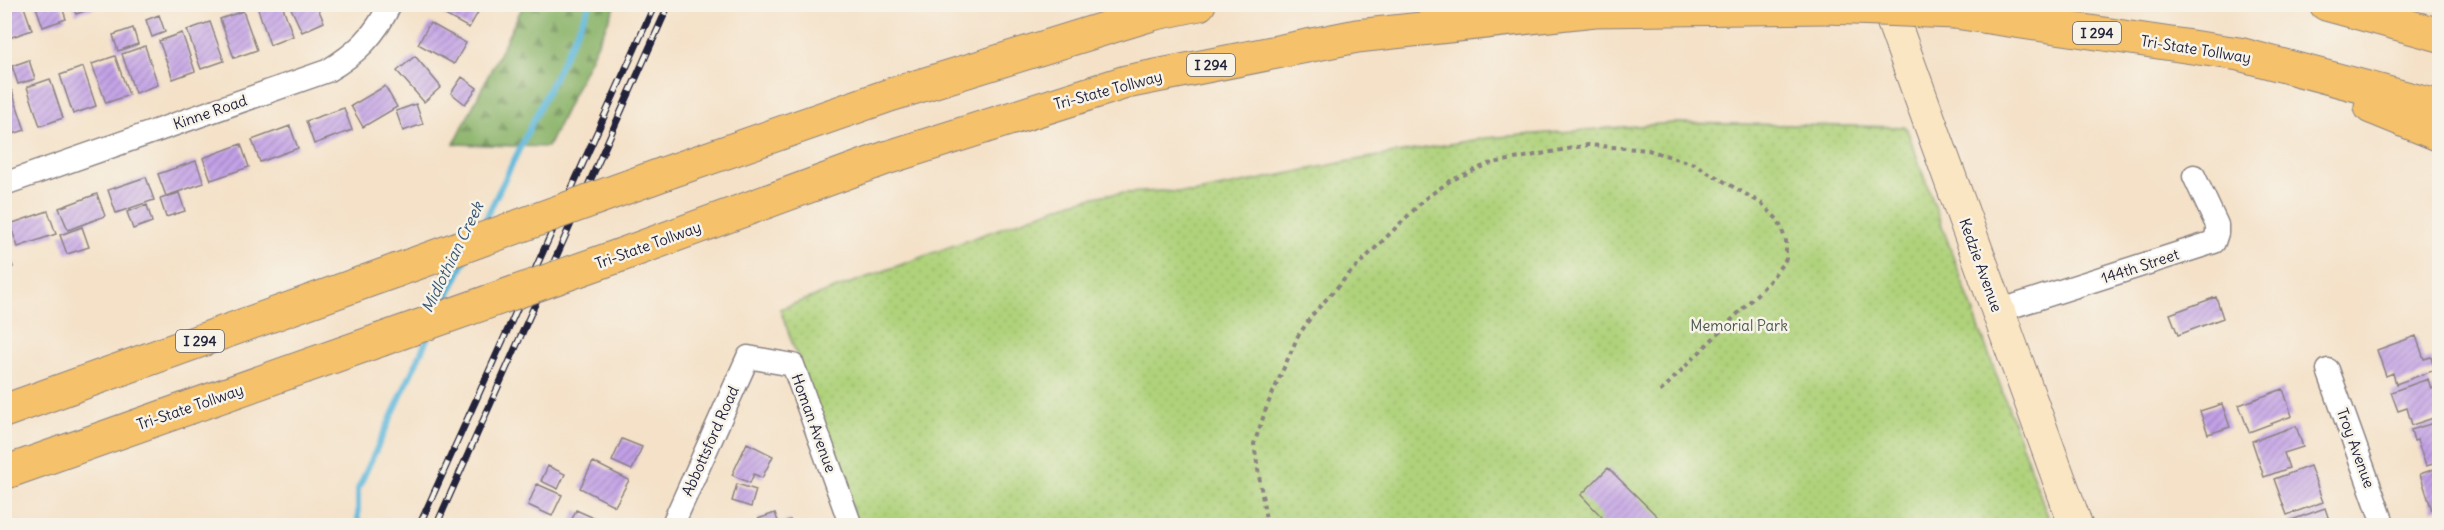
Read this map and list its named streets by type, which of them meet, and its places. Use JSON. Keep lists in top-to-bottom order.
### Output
{
  "streets": {
    "highway": ["I 294", "Tri-State Tollway"],
    "main road": ["Kedzie Avenue"],
    "street": [
      "Kinne Road",
      "144th Street",
      "Homan Avenue",
      "Abbottsford Road",
      "Troy Avenue"
    ]
  },
  "crossings": [
    ["Kedzie Avenue", "144th Street"],
    ["Homan Avenue", "Abbottsford Road"]
  ],
  "water": ["Midlothian Creek"],
  "parks": ["Memorial Park"]
}
